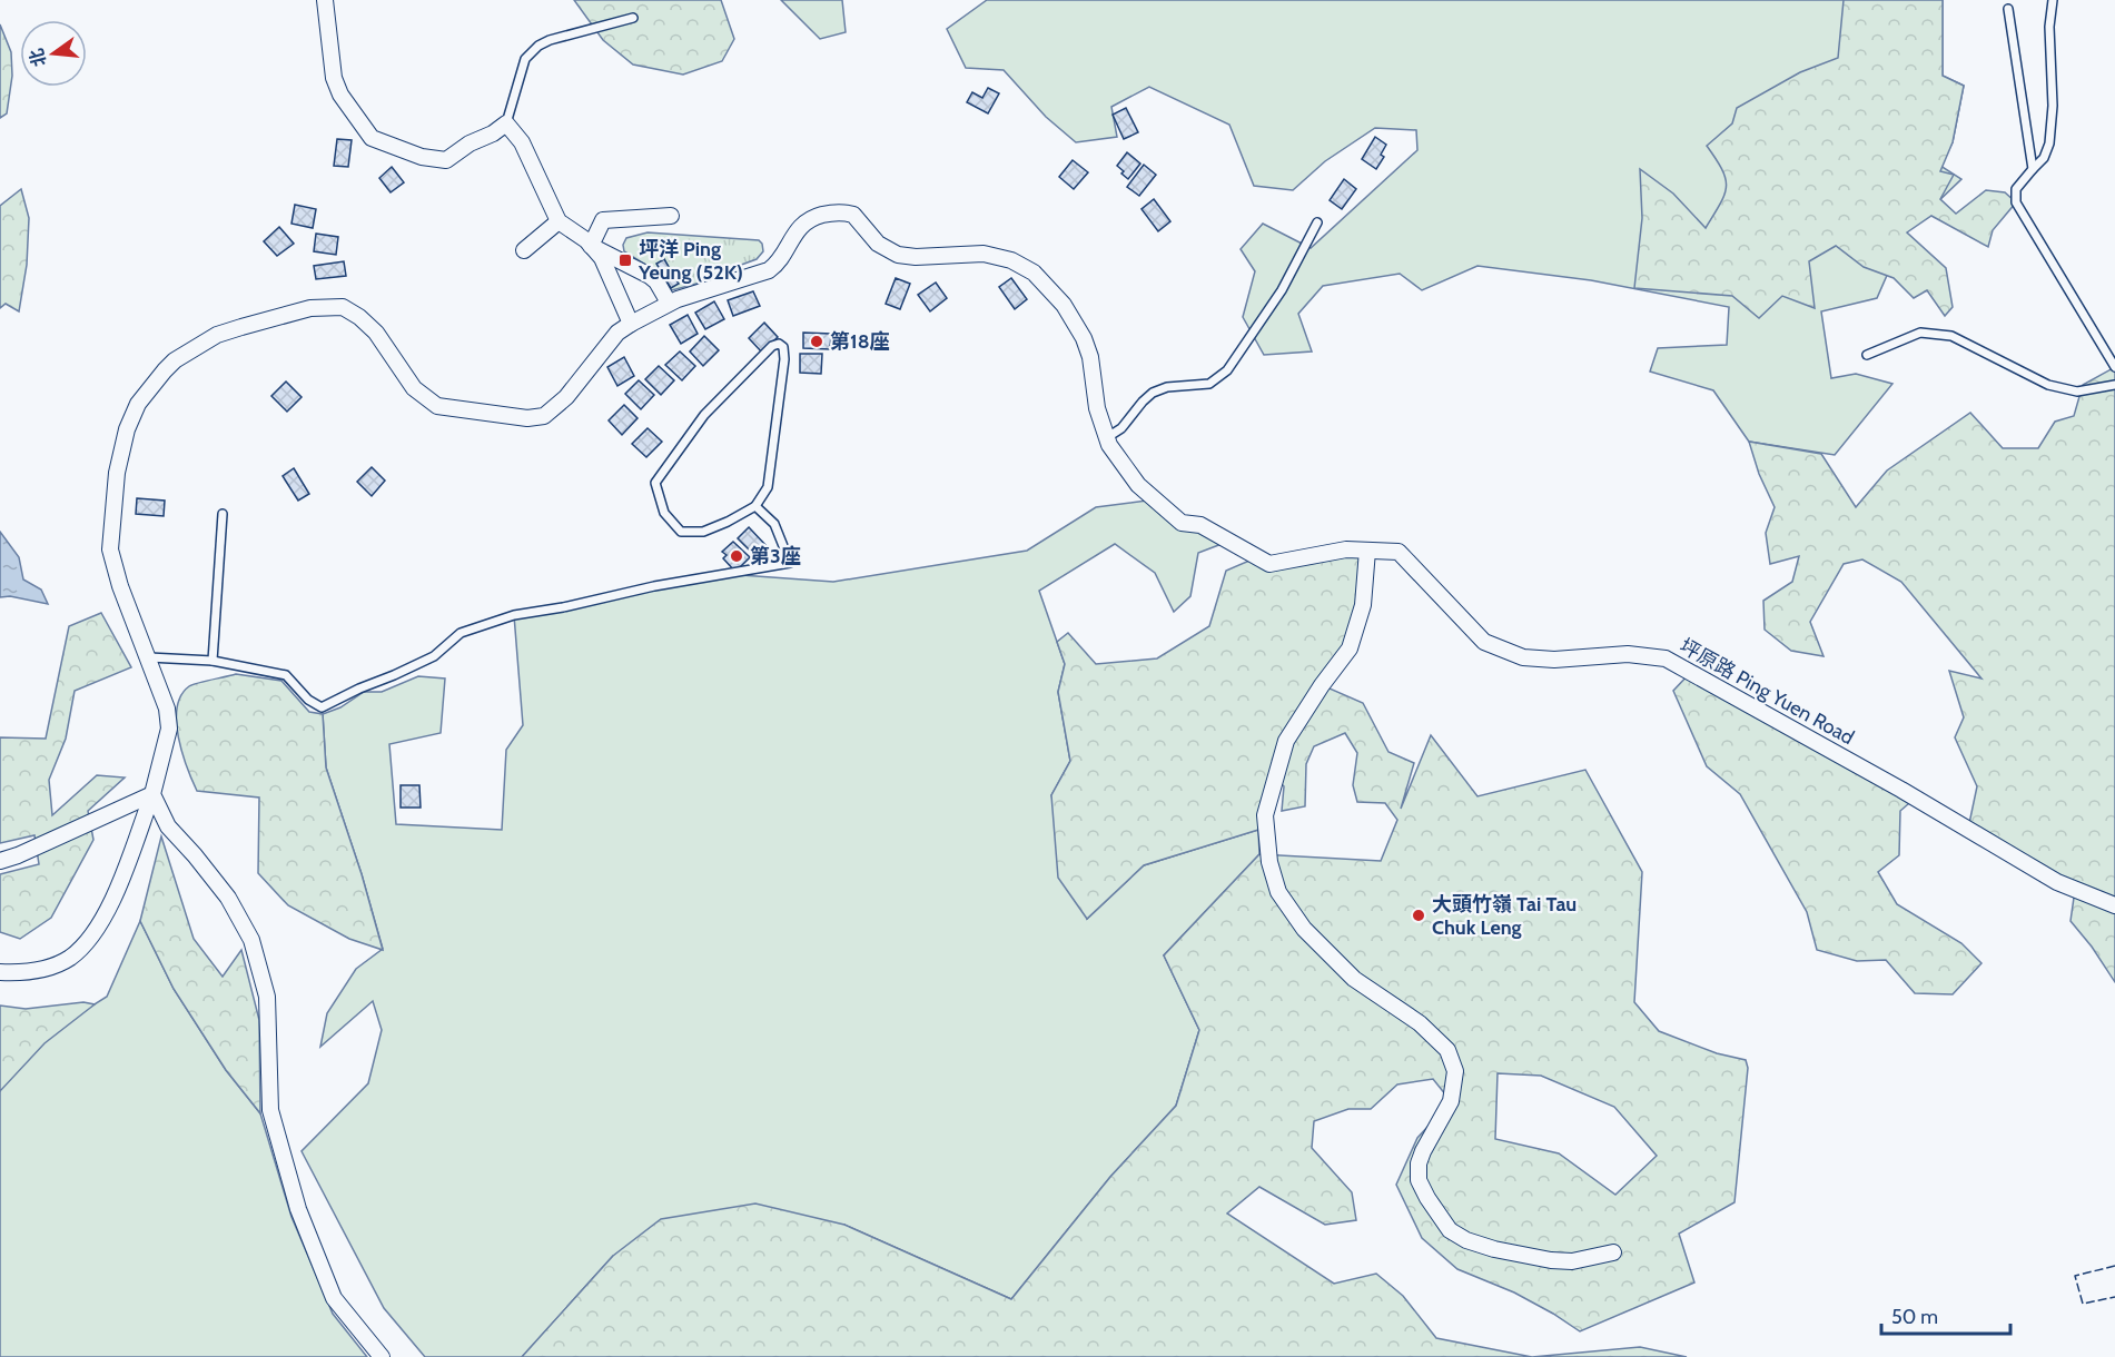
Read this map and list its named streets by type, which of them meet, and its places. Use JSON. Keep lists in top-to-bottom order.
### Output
{
  "streets": {
    "street": ["坪原路 Ping Yuen Road"]
  },
  "places": {
    "transit": ["坪洋 Ping Yeung (52K)"],
    "other": ["第18座", "第3座", "大頭竹嶺 Tai Tau Chuk Leng"]
  },
  "scale_bar": "50 m",
  "north": "left"
}
